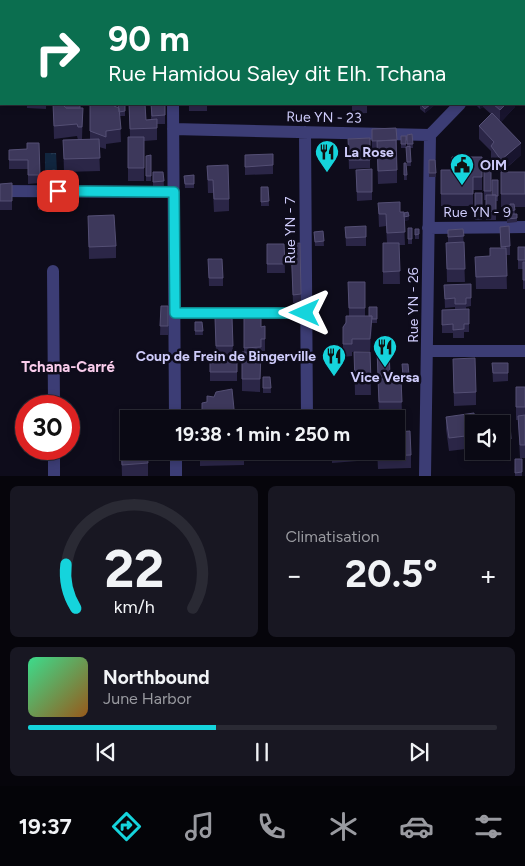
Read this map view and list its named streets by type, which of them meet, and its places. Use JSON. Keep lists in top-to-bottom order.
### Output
{
  "streets": {
    "street": [
      "Rue YN - 23",
      "Rue YN - 9",
      "Rue YN - 7",
      "Rue YN - 26"
    ]
  },
  "crossings": [
    ["Rue YN - 23", "Rue YN - 7"],
    ["Rue YN - 23", "Rue YN - 26"],
    ["Rue YN - 9", "Rue YN - 26"]
  ],
  "districts": ["Tchana-Carré"],
  "places": {
    "restaurant": ["La Rose", "Vice Versa", "Coup de Frein de Bingerville"],
    "public building": ["OIM"]
  },
  "page": {
    "turn": ["90 m", "Rue Hamidou Saley dit Elh. Tchana"],
    "limit": "30",
    "trip": "19:38 · 1 min · 250 m",
    "tile": "Climatisation",
    "heat": ["−", "20.5°", "+"],
    "song": ["Northbound", "June Harbor"],
    "tabs": "19:37",
    "gauge": ["22", "km/h"]
  }
}
